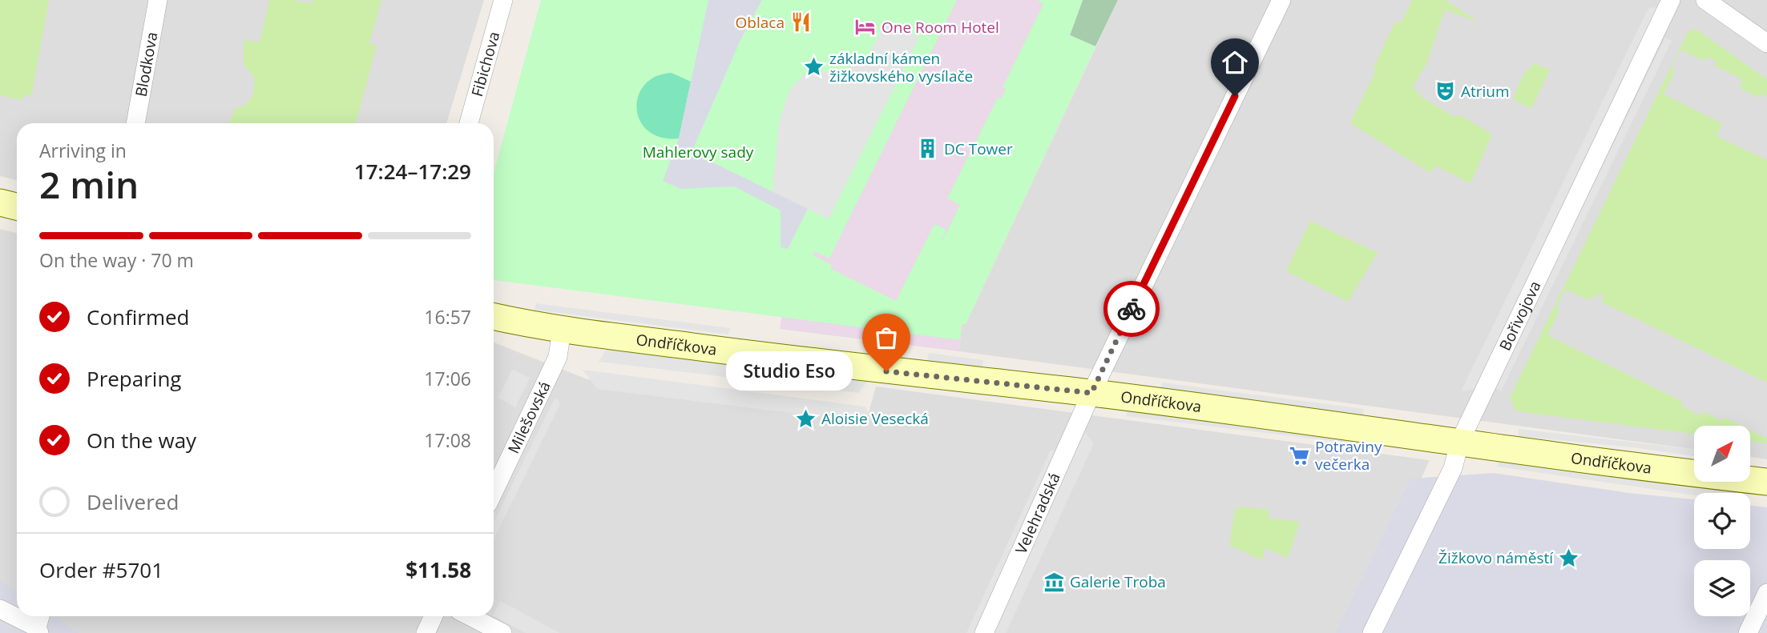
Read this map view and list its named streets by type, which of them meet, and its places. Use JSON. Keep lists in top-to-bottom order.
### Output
{
  "streets": {
    "street": [
      "Blodkova",
      "Fibichova",
      "Bořivojova",
      "Ondříčkova",
      "Milešovská",
      "Velehradská"
    ]
  },
  "crossings": [
    ["Bořivojova", "Ondříčkova"],
    ["Ondříčkova", "Milešovská"],
    ["Ondříčkova", "Velehradská"]
  ],
  "parks": ["Mahlerovy sady"],
  "places": {
    "restaurant": ["Oblaca"],
    "hotel": ["One Room Hotel"],
    "place": ["základní kámen žižkovského vysílače", "Aloisie Vesecká", "Žižkovo náměstí"],
    "theatre": ["Atrium"],
    "building": ["DC Tower"],
    "other": ["Studio Eso"],
    "supermarket": ["Potraviny večerka"],
    "museum": ["Galerie Troba"]
  },
  "north": "top right",
  "page": {
    "heading": ["2 min", "Arriving in", "17:24–17:29"],
    "panel": ["Order #5701", "$11.58"],
    "bar": "On the way · 70 m",
    "list": [
      ["Confirmed", "16:57"],
      ["Preparing", "17:06"],
      ["On the way", "17:08"],
      "Delivered"
    ],
    "bubble": "Studio Eso"
  }
}
